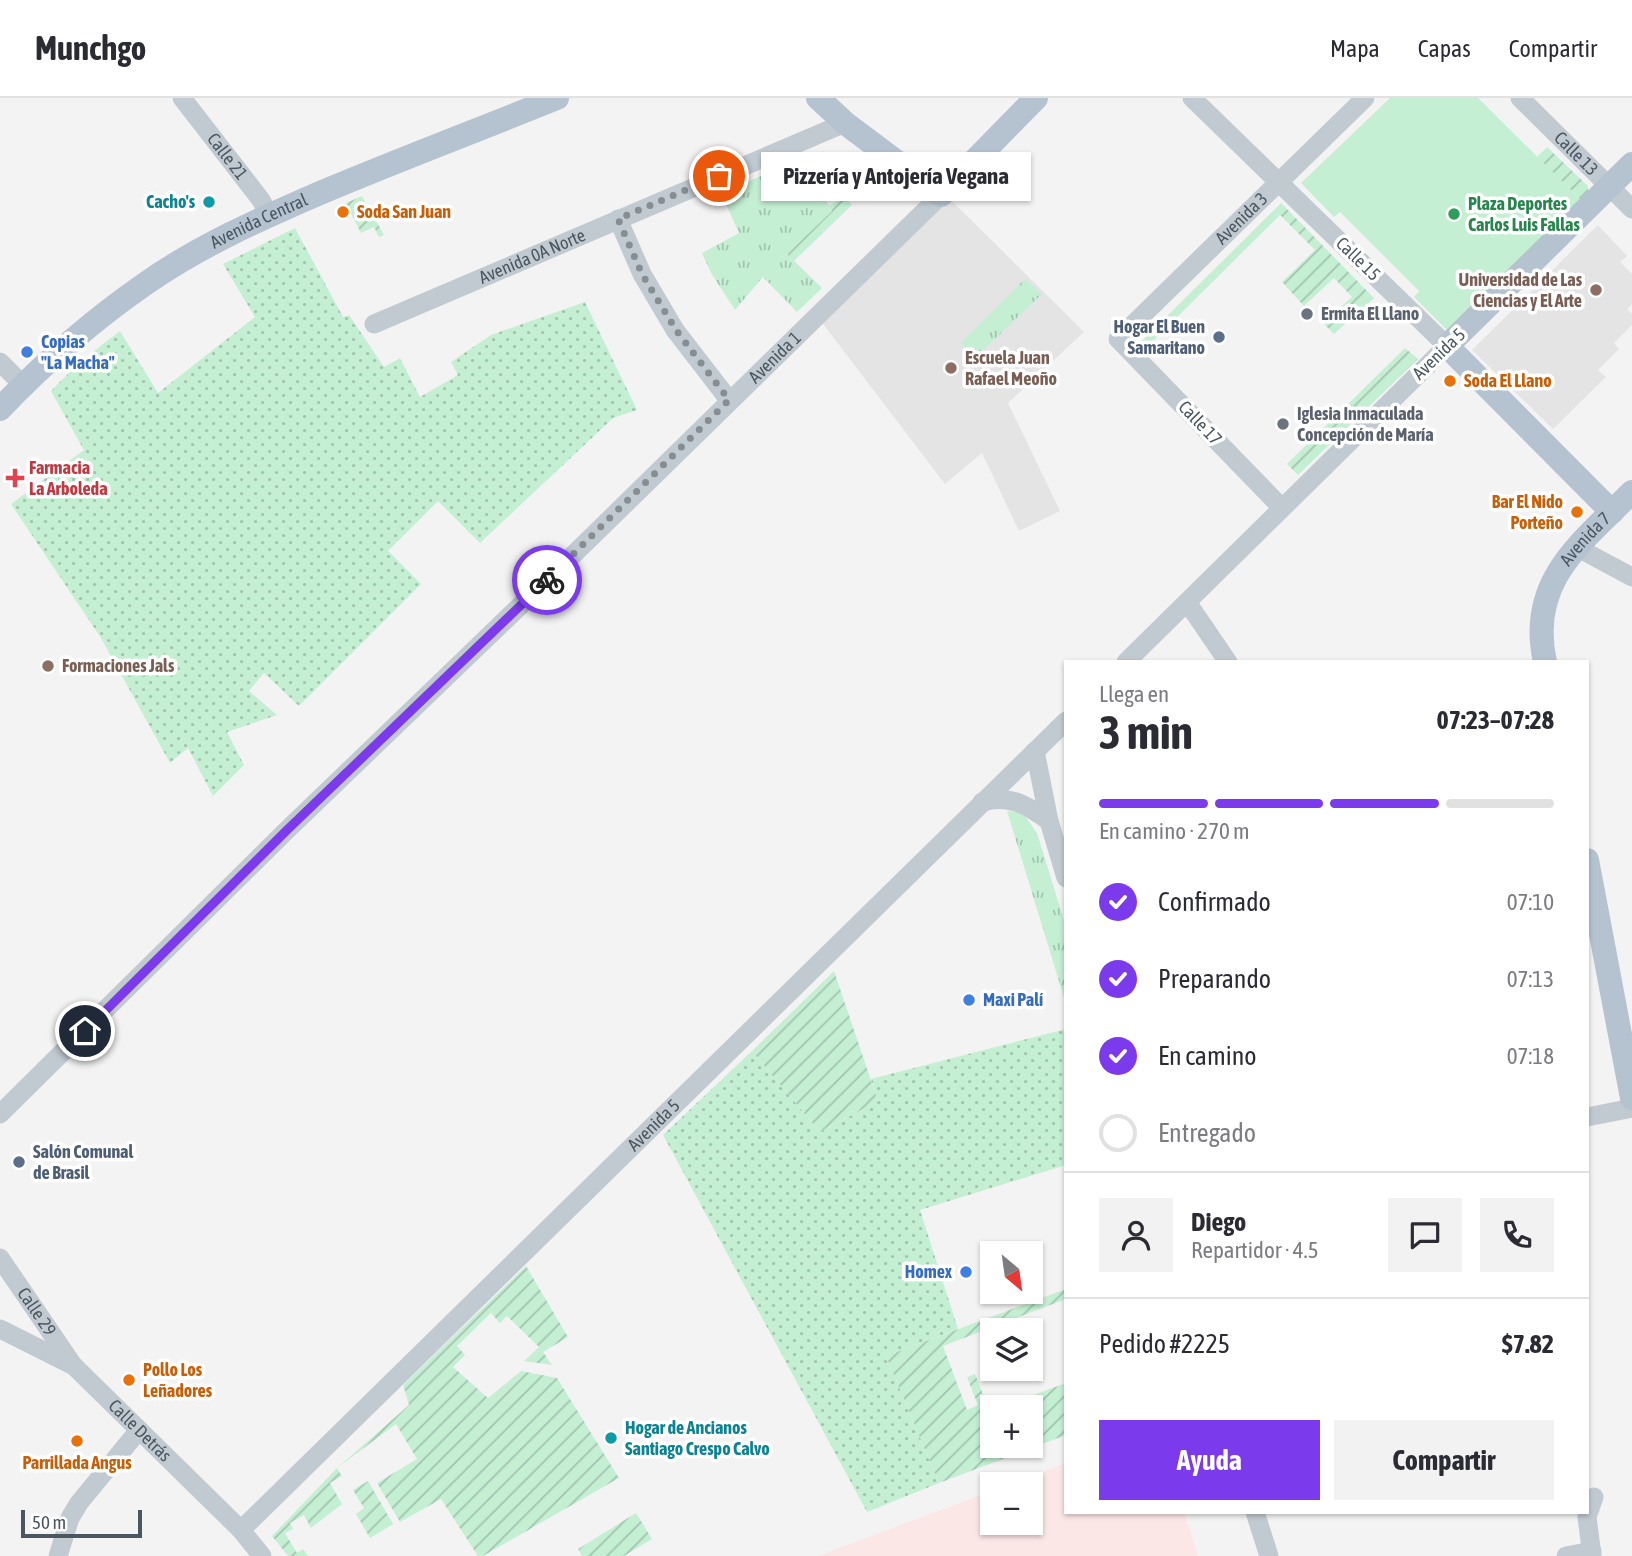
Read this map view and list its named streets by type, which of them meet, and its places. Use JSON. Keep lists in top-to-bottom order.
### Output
{
  "streets": {
    "main road": [
      "Avenida Central",
      "Calle 15",
      "Avenida 5",
      "Avenida 1",
      "Avenida 7"
    ],
    "street": [
      "Calle 13",
      "Calle 21",
      "Avenida 3",
      "Avenida 0A Norte",
      "Calle 17",
      "Calle 29",
      "Calle Detrás"
    ]
  },
  "crossings": [
    ["Calle 13", "Avenida 5"],
    ["Calle 21", "Avenida Central"],
    ["Avenida 3", "Calle 15"],
    ["Avenida 3", "Calle 17"],
    ["Calle 15", "Avenida 5"],
    ["Calle 15", "Avenida 7"],
    ["Avenida 5", "Calle 17"],
    ["Avenida 5", "Calle Detrás"],
    ["Calle 29", "Calle Detrás"]
  ],
  "places": {
    "other": [
      "Pizzería y Antojería Vegana",
      "Cacho's",
      "Soda San Juan",
      "Plaza Deportes Carlos Luis Fallas",
      "Universidad de Las Ciencias y El Arte",
      "Ermita El Llano",
      "Hogar El Buen Samaritano",
      "Copias \"La Macha\"",
      "Escuela Juan Rafael Meoño",
      "Soda El Llano",
      "Iglesia Inmaculada Concepción de María",
      "Bar El Nido Porteño",
      "Formaciones Jals",
      "Maxi Palí",
      "Salón Comunal de Brasil",
      "Homex",
      "Pollo Los Leñadores",
      "Hogar de Ancianos Santiago Crespo Calvo",
      "Parrillada Angus"
    ],
    "health": ["Farmacia La Arboleda"]
  },
  "scale_bar": "50 m",
  "north": "bottom right",
  "page": {
    "header": "Munchgo",
    "nav": ["Mapa", "Capas", "Compartir"],
    "bubble": "Pizzería y Antojería Vegana",
    "heading": ["3 min", "Llega en", "07:23–07:28"],
    "panel": [
      "Diego",
      "Repartidor · 4.5",
      "Pedido #2225",
      "$7.82"
    ],
    "bar": "En camino · 270 m",
    "list": [
      ["Confirmado", "07:10"],
      ["Preparando", "07:13"],
      ["En camino", "07:18"],
      "Entregado"
    ],
    "map_buttons": ["+", "−"],
    "buttons": ["Ayuda", "Compartir"],
    "scale": "50 m"
  }
}
